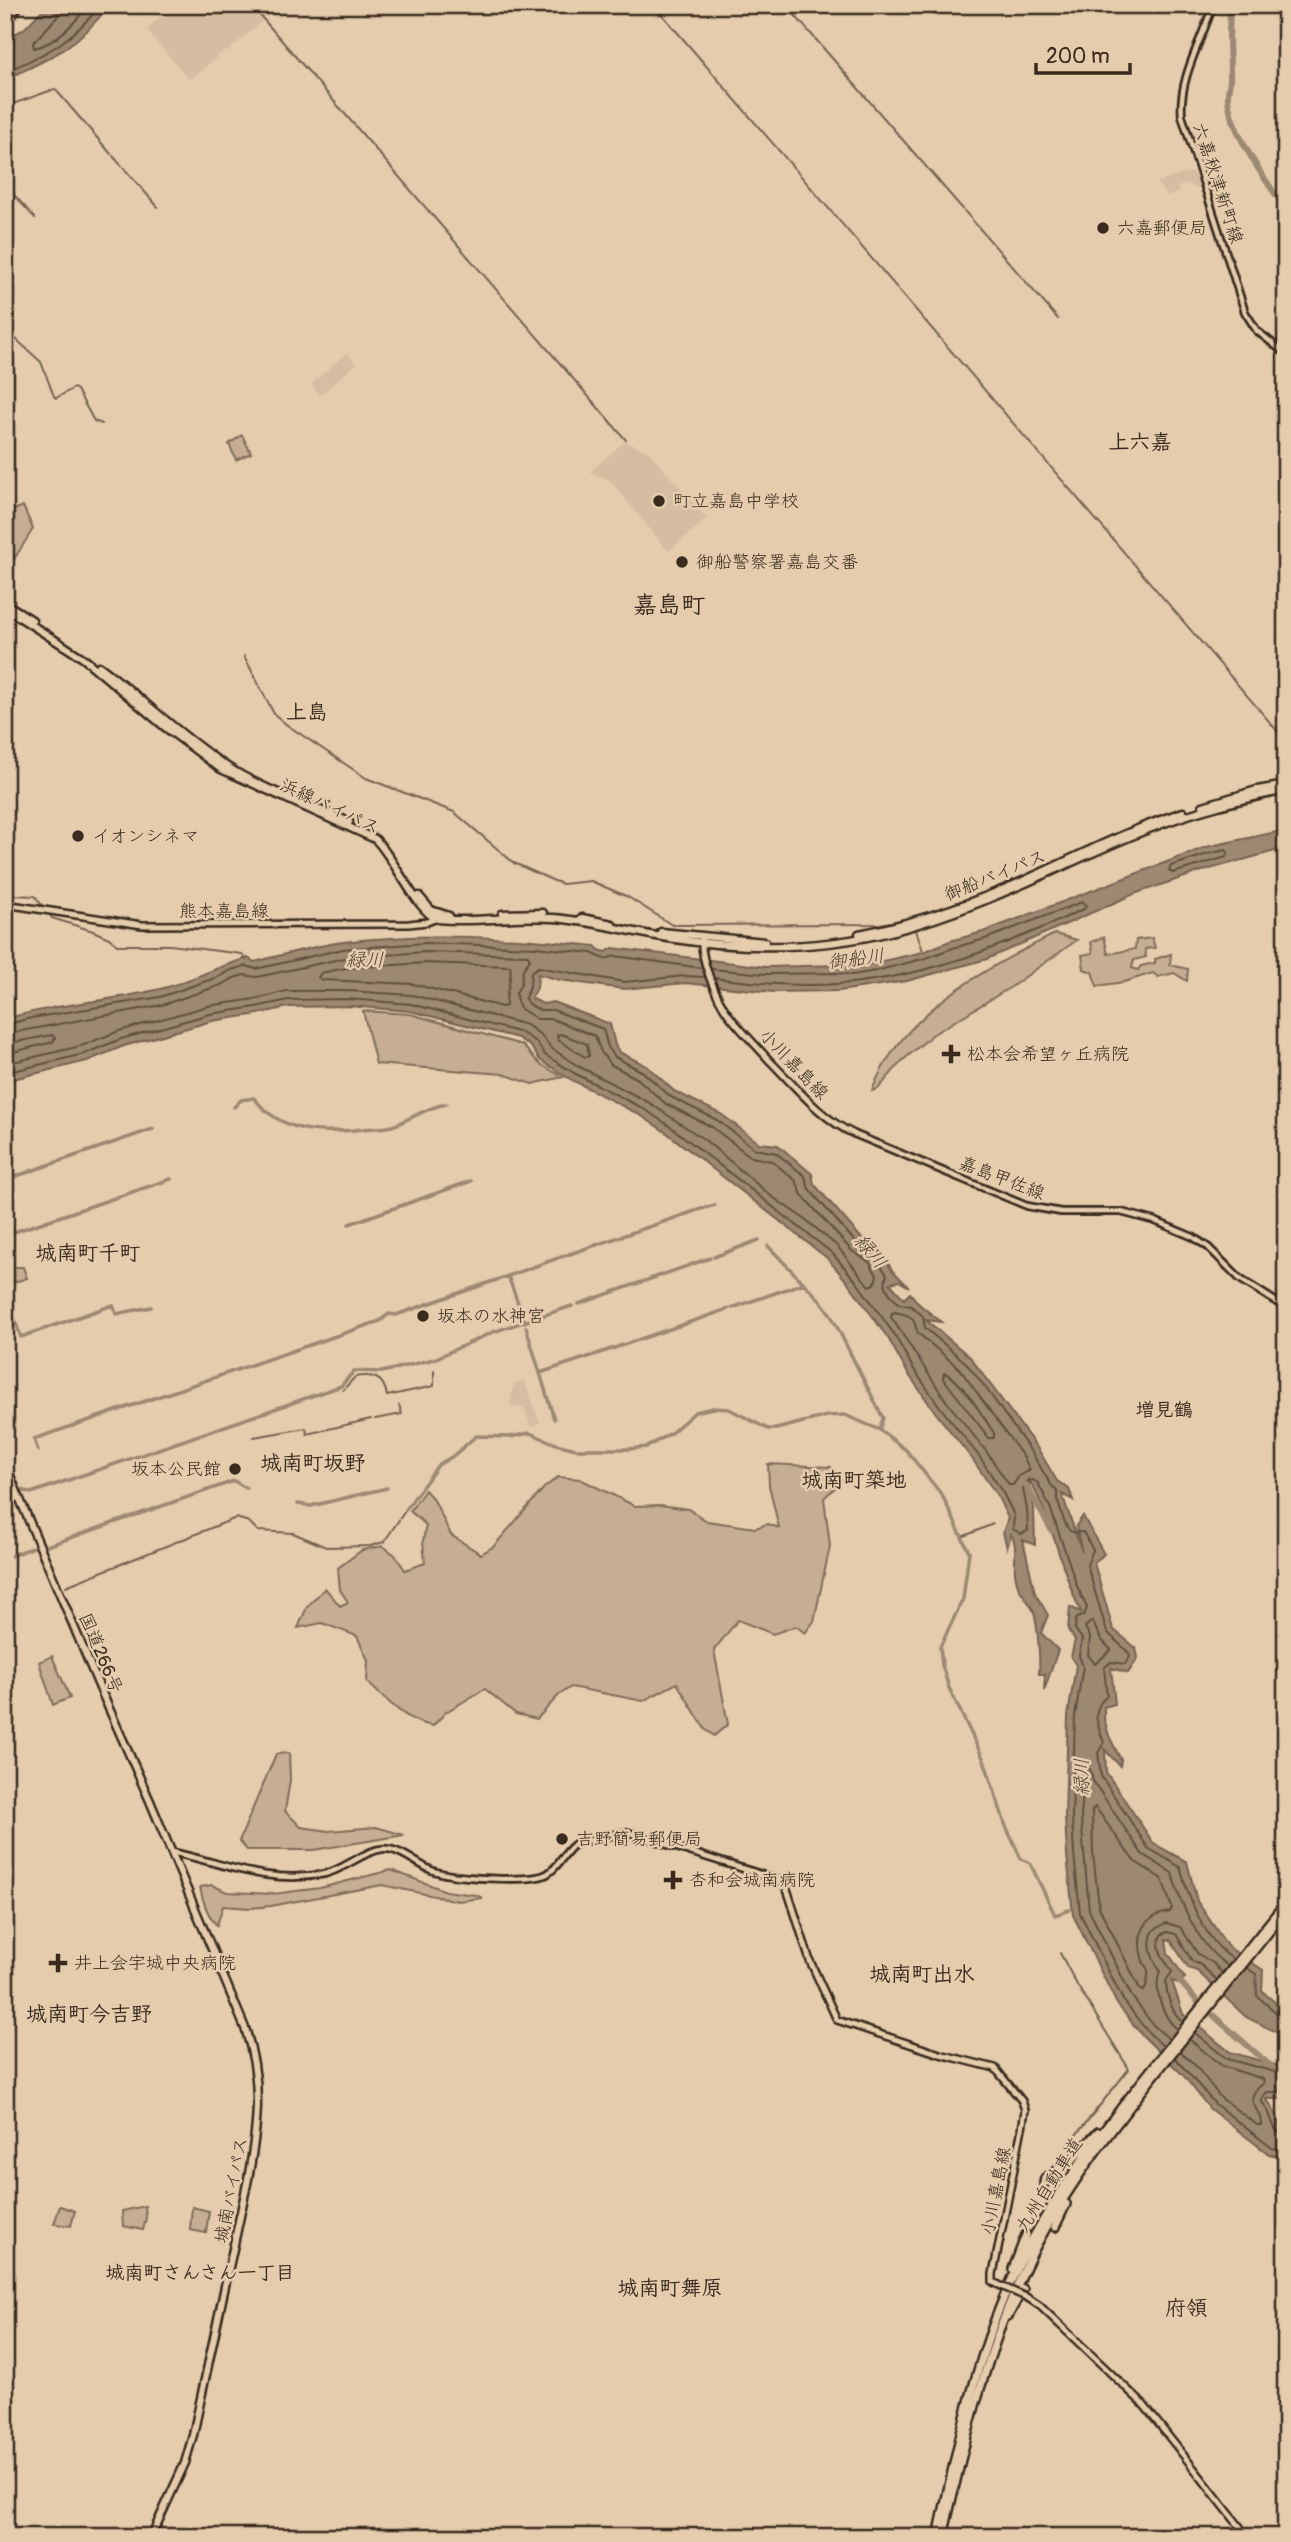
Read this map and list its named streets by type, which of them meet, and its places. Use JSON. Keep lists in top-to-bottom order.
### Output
{
  "streets": {
    "highway": [
      "浜線バイパス",
      "御船バイパス",
      "国道266号",
      "九州自動車道",
      "城南バイパス"
    ],
    "main road": [
      "六嘉秋津新町線",
      "熊本嘉島線",
      "小川嘉島線",
      "嘉島甲佐線"
    ]
  },
  "crossings": [
    ["浜線バイパス", "熊本嘉島線"],
    ["御船バイパス", "小川嘉島線"],
    ["小川嘉島線", "嘉島甲佐線"],
    ["国道266号", "城南バイパス"]
  ],
  "districts": [
    "上六嘉",
    "嘉島町",
    "上島",
    "城南町千町",
    "増見鶴",
    "城南町坂野",
    "城南町築地",
    "城南町出水",
    "城南町今吉野",
    "城南町さんさん一丁目",
    "城南町舞原",
    "府領"
  ],
  "water": ["御船川", "緑川"],
  "places": {
    "other": [
      "六嘉郵便局",
      "町立嘉島中学校",
      "御船警察署嘉島交番",
      "イオンシネマ",
      "坂本の水神宮",
      "坂本公民館",
      "吉野簡易郵便局"
    ],
    "health": ["松本会希望ヶ丘病院", "杏和会城南病院", "井上会宇城中央病院"]
  },
  "scale_bar": "200 m"
}
